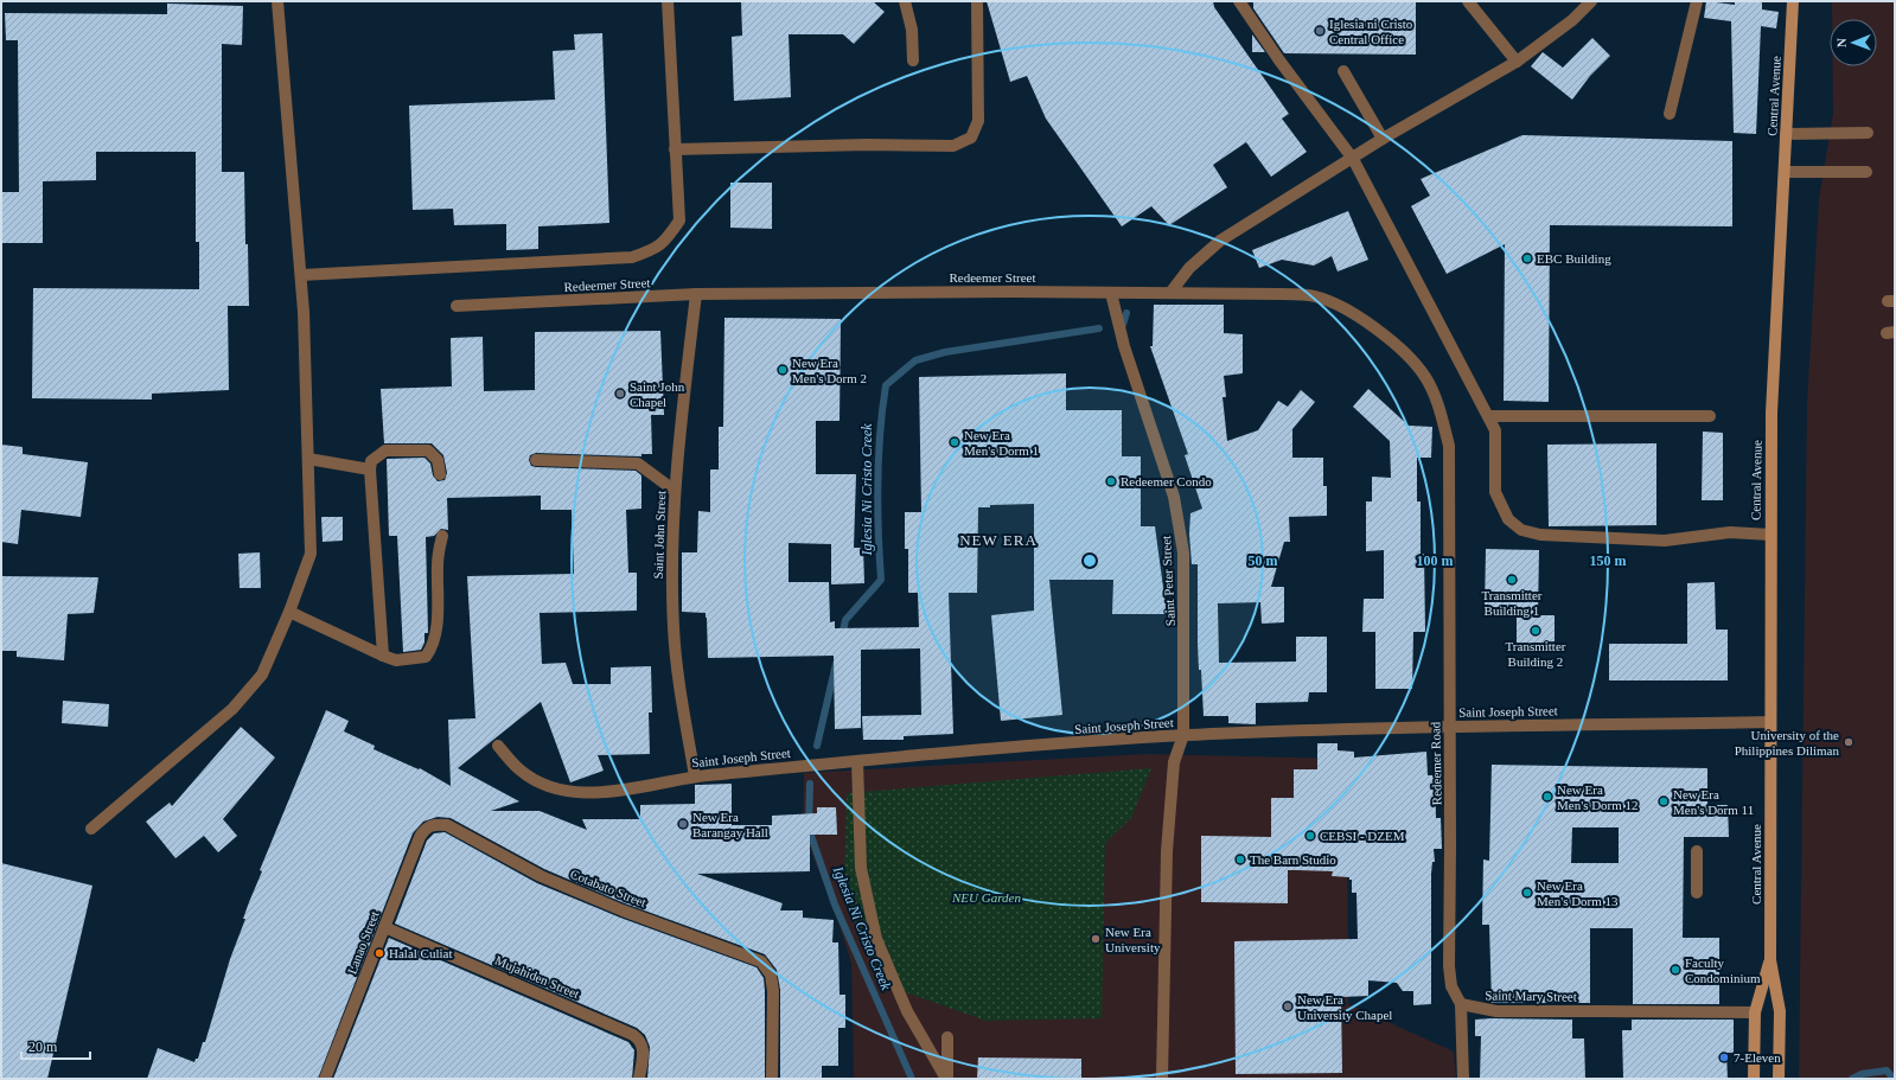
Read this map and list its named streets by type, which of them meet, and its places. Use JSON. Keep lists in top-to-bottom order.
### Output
{
  "streets": {
    "main road": ["Central Avenue"],
    "street": [
      "Redeemer Street",
      "Saint John Street",
      "Saint Peter Street",
      "Saint Joseph Street",
      "Redeemer Road",
      "Cotabato Street",
      "Lanao Street",
      "Mujahiden Street",
      "Saint Mary Street"
    ]
  },
  "crossings": [
    ["Central Avenue", "Saint Joseph Street"],
    ["Central Avenue", "Saint Mary Street"],
    ["Redeemer Street", "Saint John Street"],
    ["Redeemer Street", "Saint Peter Street"],
    ["Redeemer Street", "Redeemer Road"],
    ["Saint John Street", "Saint Joseph Street"],
    ["Saint Peter Street", "Saint Joseph Street"],
    ["Saint Joseph Street", "Redeemer Road"],
    ["Redeemer Road", "Saint Mary Street"],
    ["Cotabato Street", "Lanao Street"],
    ["Lanao Street", "Mujahiden Street"]
  ],
  "districts": ["NEW ERA"],
  "water": ["Iglesia Ni Cristo Creek"],
  "parks": ["NEU Garden"],
  "places": [
    "Iglesia ni Cristo Central Office",
    "EBC Building",
    "New Era Men's Dorm 2",
    "Saint John Chapel",
    "New Era Men's Dorm 1",
    "Redeemer Condo",
    "Transmitter Building 1",
    "Transmitter Building 2",
    "University of the Philippines Diliman",
    "New Era Men's Dorm 12",
    "New Era Men's Dorm 11",
    "New Era Barangay Hall",
    "CEBSI - DZEM",
    "The Barn Studio",
    "New Era Men's Dorm 13",
    "New Era University",
    "Halal Culiat",
    "Faculty Condominium",
    "New Era University Chapel",
    "7-Eleven"
  ],
  "scale_bar": "20 m",
  "north": "left",
  "rings": ["50 m", "100 m", "150 m"]
}
